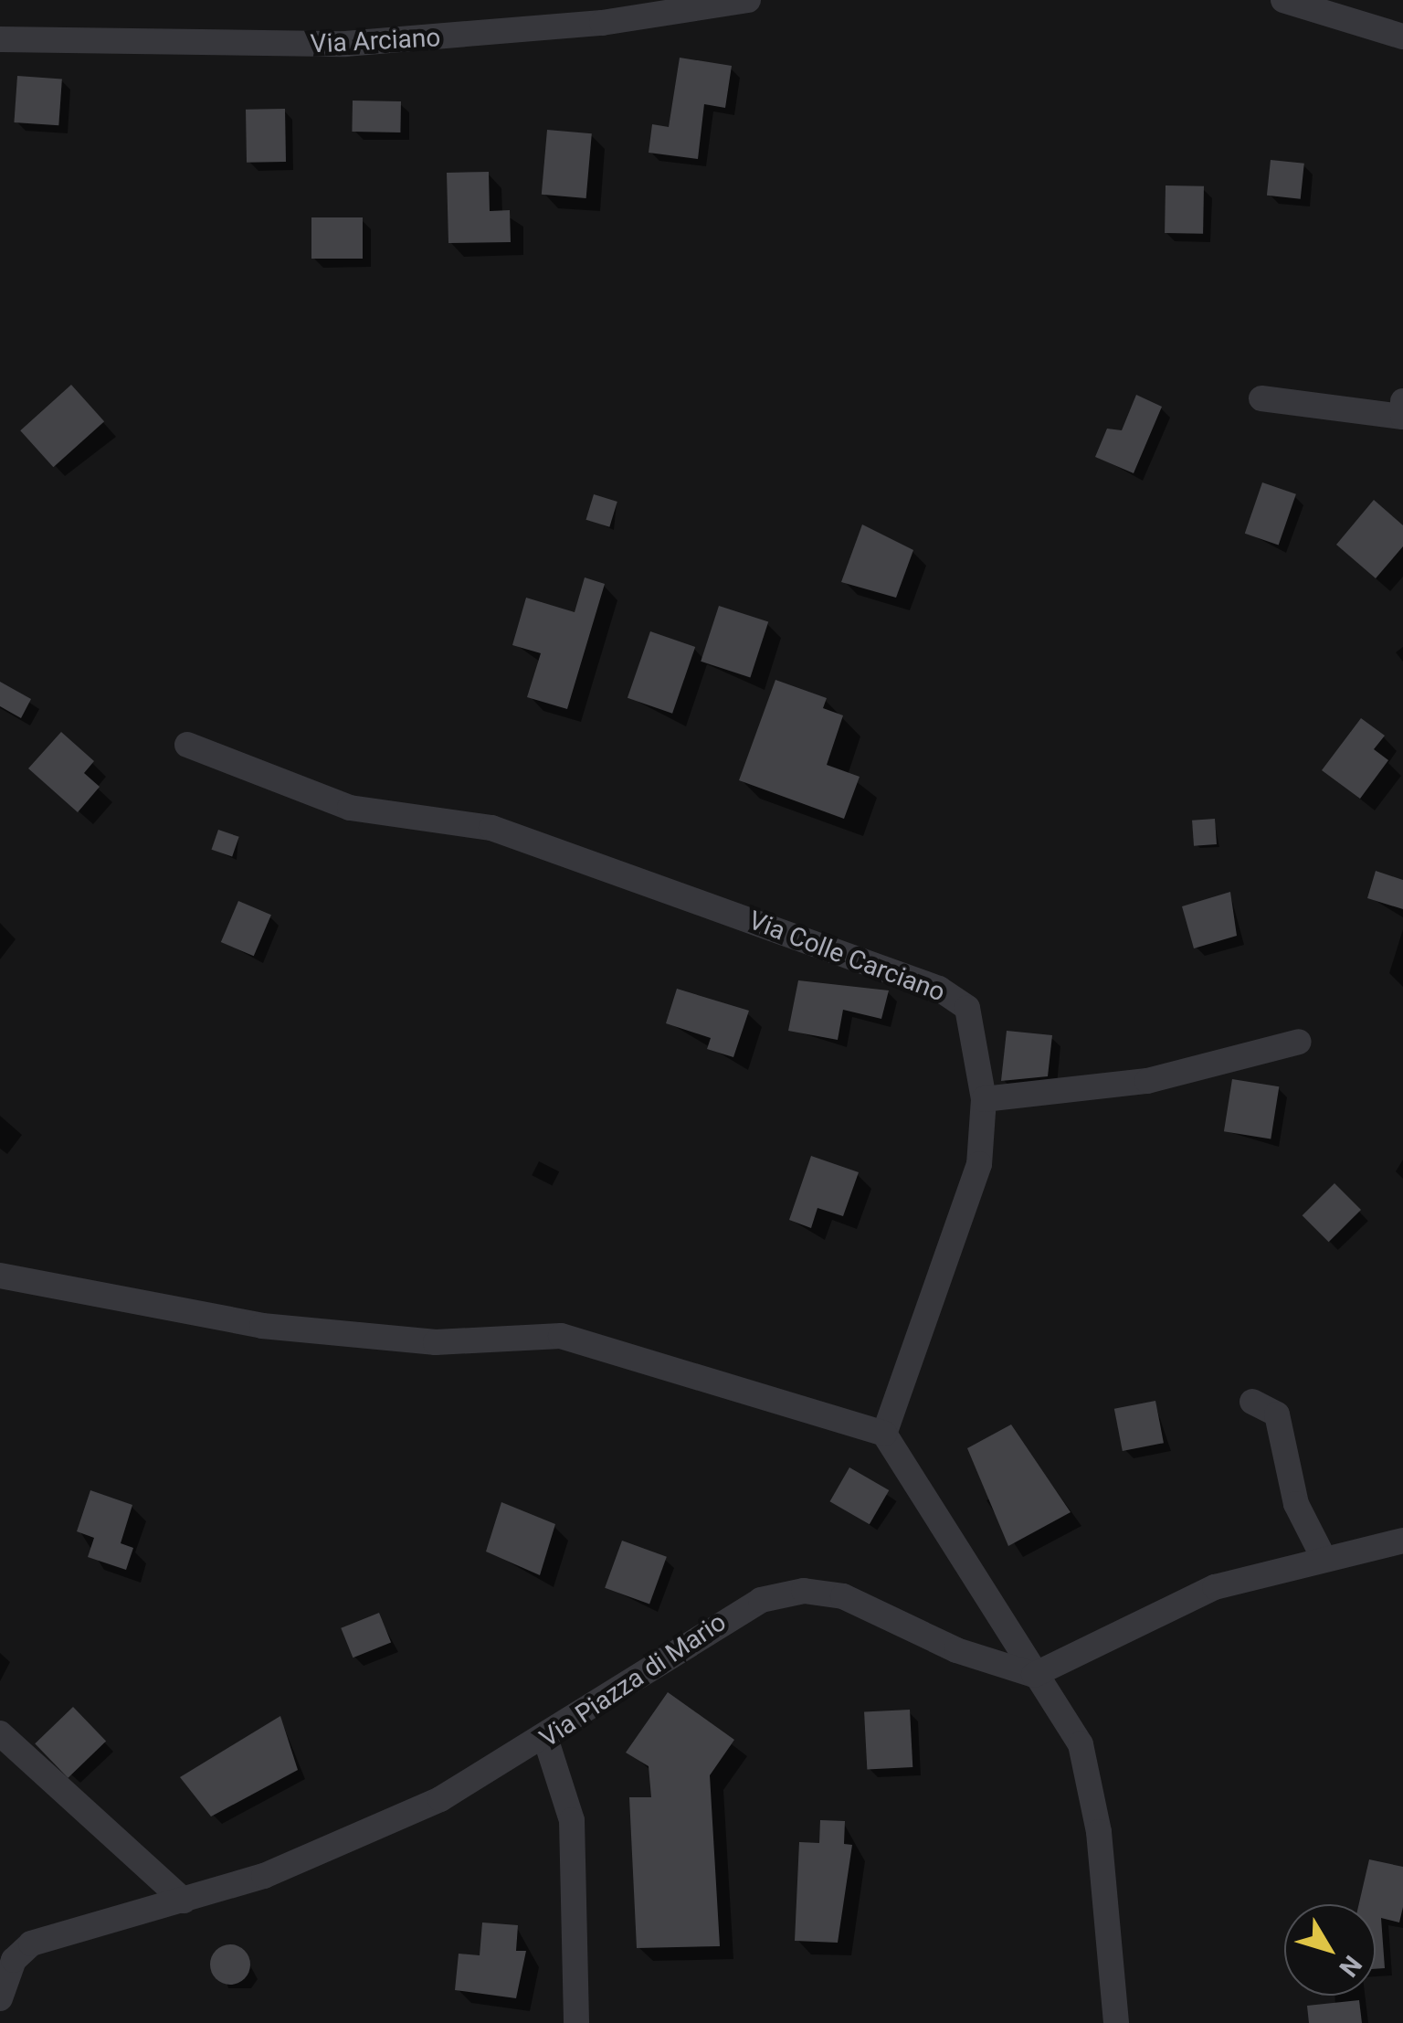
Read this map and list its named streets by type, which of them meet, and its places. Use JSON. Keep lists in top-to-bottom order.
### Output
{
  "streets": {
    "street": ["Via Arciano", "Via Colle Carciano", "Via Piazza di Mario"]
  },
  "north": "bottom right"
}
